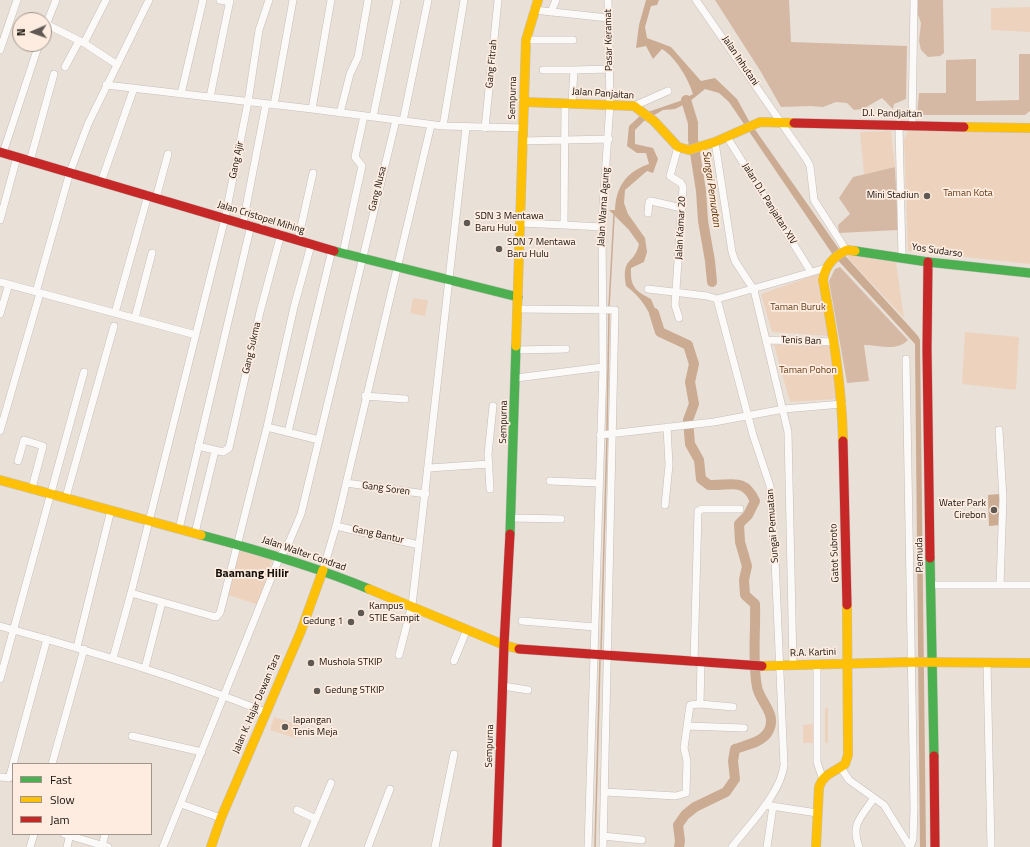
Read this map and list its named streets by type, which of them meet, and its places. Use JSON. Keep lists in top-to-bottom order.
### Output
{
  "streets": {
    "street": [
      "Pasar Keramat",
      "Jalan Inhutani",
      "Gang Fitrah",
      "Jalan Panjaitan",
      "Sempurna",
      "D.I. Pandjaitan",
      "Gang Ajir",
      "Gang Nusa",
      "Jalan D.I. Panjaitan XIV",
      "Jalan Warna Agung",
      "Jalan Cristopel Mihing",
      "Jalan Kamar 20",
      "Yos Sudarso",
      "Tenis Ban",
      "Gang Sukma",
      "Gang Soren",
      "Sungai Pemuatan",
      "Gang Bantur",
      "Gatot Subroto",
      "Jalan Walter Condrad",
      "Pemuda",
      "R.A. Kartini",
      "Jalan K. Hajar Dewan Tara"
    ]
  },
  "crossings": [
    ["Pasar Keramat", "Jalan Panjaitan"],
    ["Pasar Keramat", "Jalan Warna Agung"],
    ["Jalan Inhutani", "D.I. Pandjaitan"],
    ["Jalan Inhutani", "Yos Sudarso"],
    ["Jalan Panjaitan", "Sempurna"],
    ["Jalan Panjaitan", "Jalan Warna Agung"],
    ["Jalan Panjaitan", "Jalan Kamar 20"],
    ["Sempurna", "Jalan Cristopel Mihing"],
    ["Sempurna", "Jalan Walter Condrad"],
    ["D.I. Pandjaitan", "Jalan D.I. Panjaitan XIV"],
    ["Gang Ajir", "Jalan Cristopel Mihing"],
    ["Gang Ajir", "Jalan Walter Condrad"],
    ["Gang Nusa", "Jalan Cristopel Mihing"],
    ["Gang Nusa", "Jalan Walter Condrad"],
    ["Jalan Cristopel Mihing", "Gang Sukma"],
    ["Yos Sudarso", "Pemuda"],
    ["Tenis Ban", "Gatot Subroto"],
    ["Sungai Pemuatan", "R.A. Kartini"],
    ["Gatot Subroto", "R.A. Kartini"],
    ["Jalan Walter Condrad", "R.A. Kartini"],
    ["Jalan Walter Condrad", "Jalan K. Hajar Dewan Tara"],
    ["Pemuda", "R.A. Kartini"]
  ],
  "districts": ["Baamang Hilir"],
  "water": ["Sungai Pemuatan"],
  "parks": ["Taman Kota", "Taman Buruk", "Taman Pohon"],
  "places": [
    "Mini Stadiun",
    "SDN 3 Mentawa Baru Hulu",
    "SDN 7 Mentawa Baru Hulu",
    "Water Park Cirebon",
    "Kampus STIE Sampit",
    "Gedung 1",
    "Mushola STKIP",
    "Gedung STKIP",
    "lapangan Tenis Meja"
  ],
  "legend": ["Fast", "Slow", "Jam"],
  "north": "left"
}
